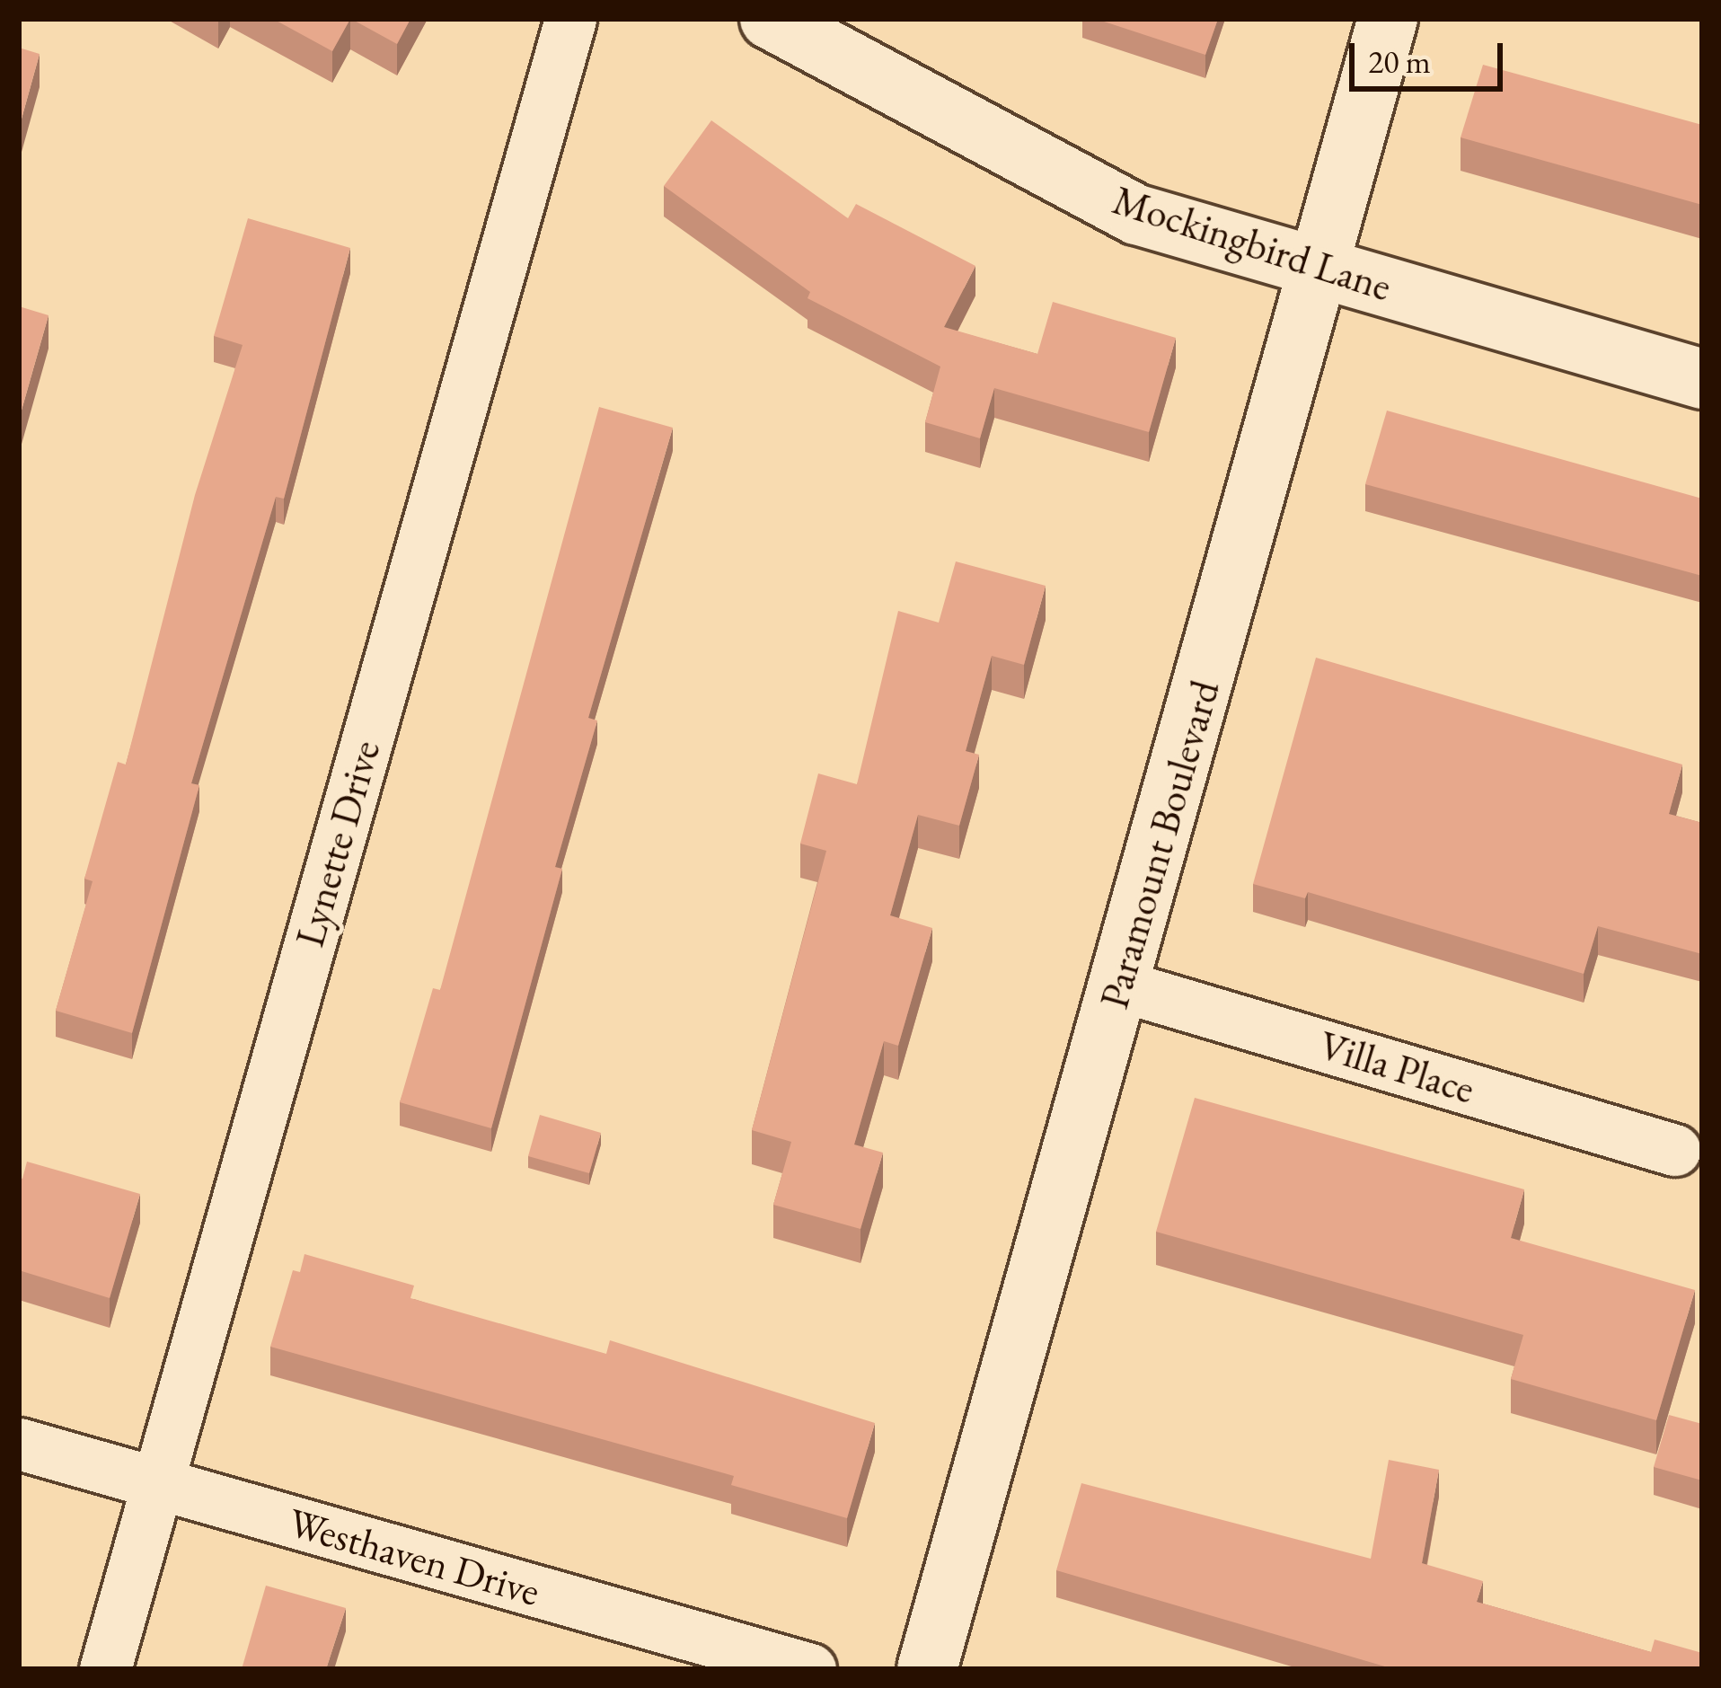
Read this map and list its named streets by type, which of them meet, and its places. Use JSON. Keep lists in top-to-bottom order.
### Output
{
  "streets": {
    "main road": ["Mockingbird Lane", "Paramount Boulevard"],
    "street": ["Lynette Drive", "Villa Place", "Westhaven Drive"]
  },
  "crossings": [
    ["Mockingbird Lane", "Paramount Boulevard"],
    ["Lynette Drive", "Westhaven Drive"],
    ["Paramount Boulevard", "Villa Place"]
  ],
  "scale_bar": "20 m"
}
